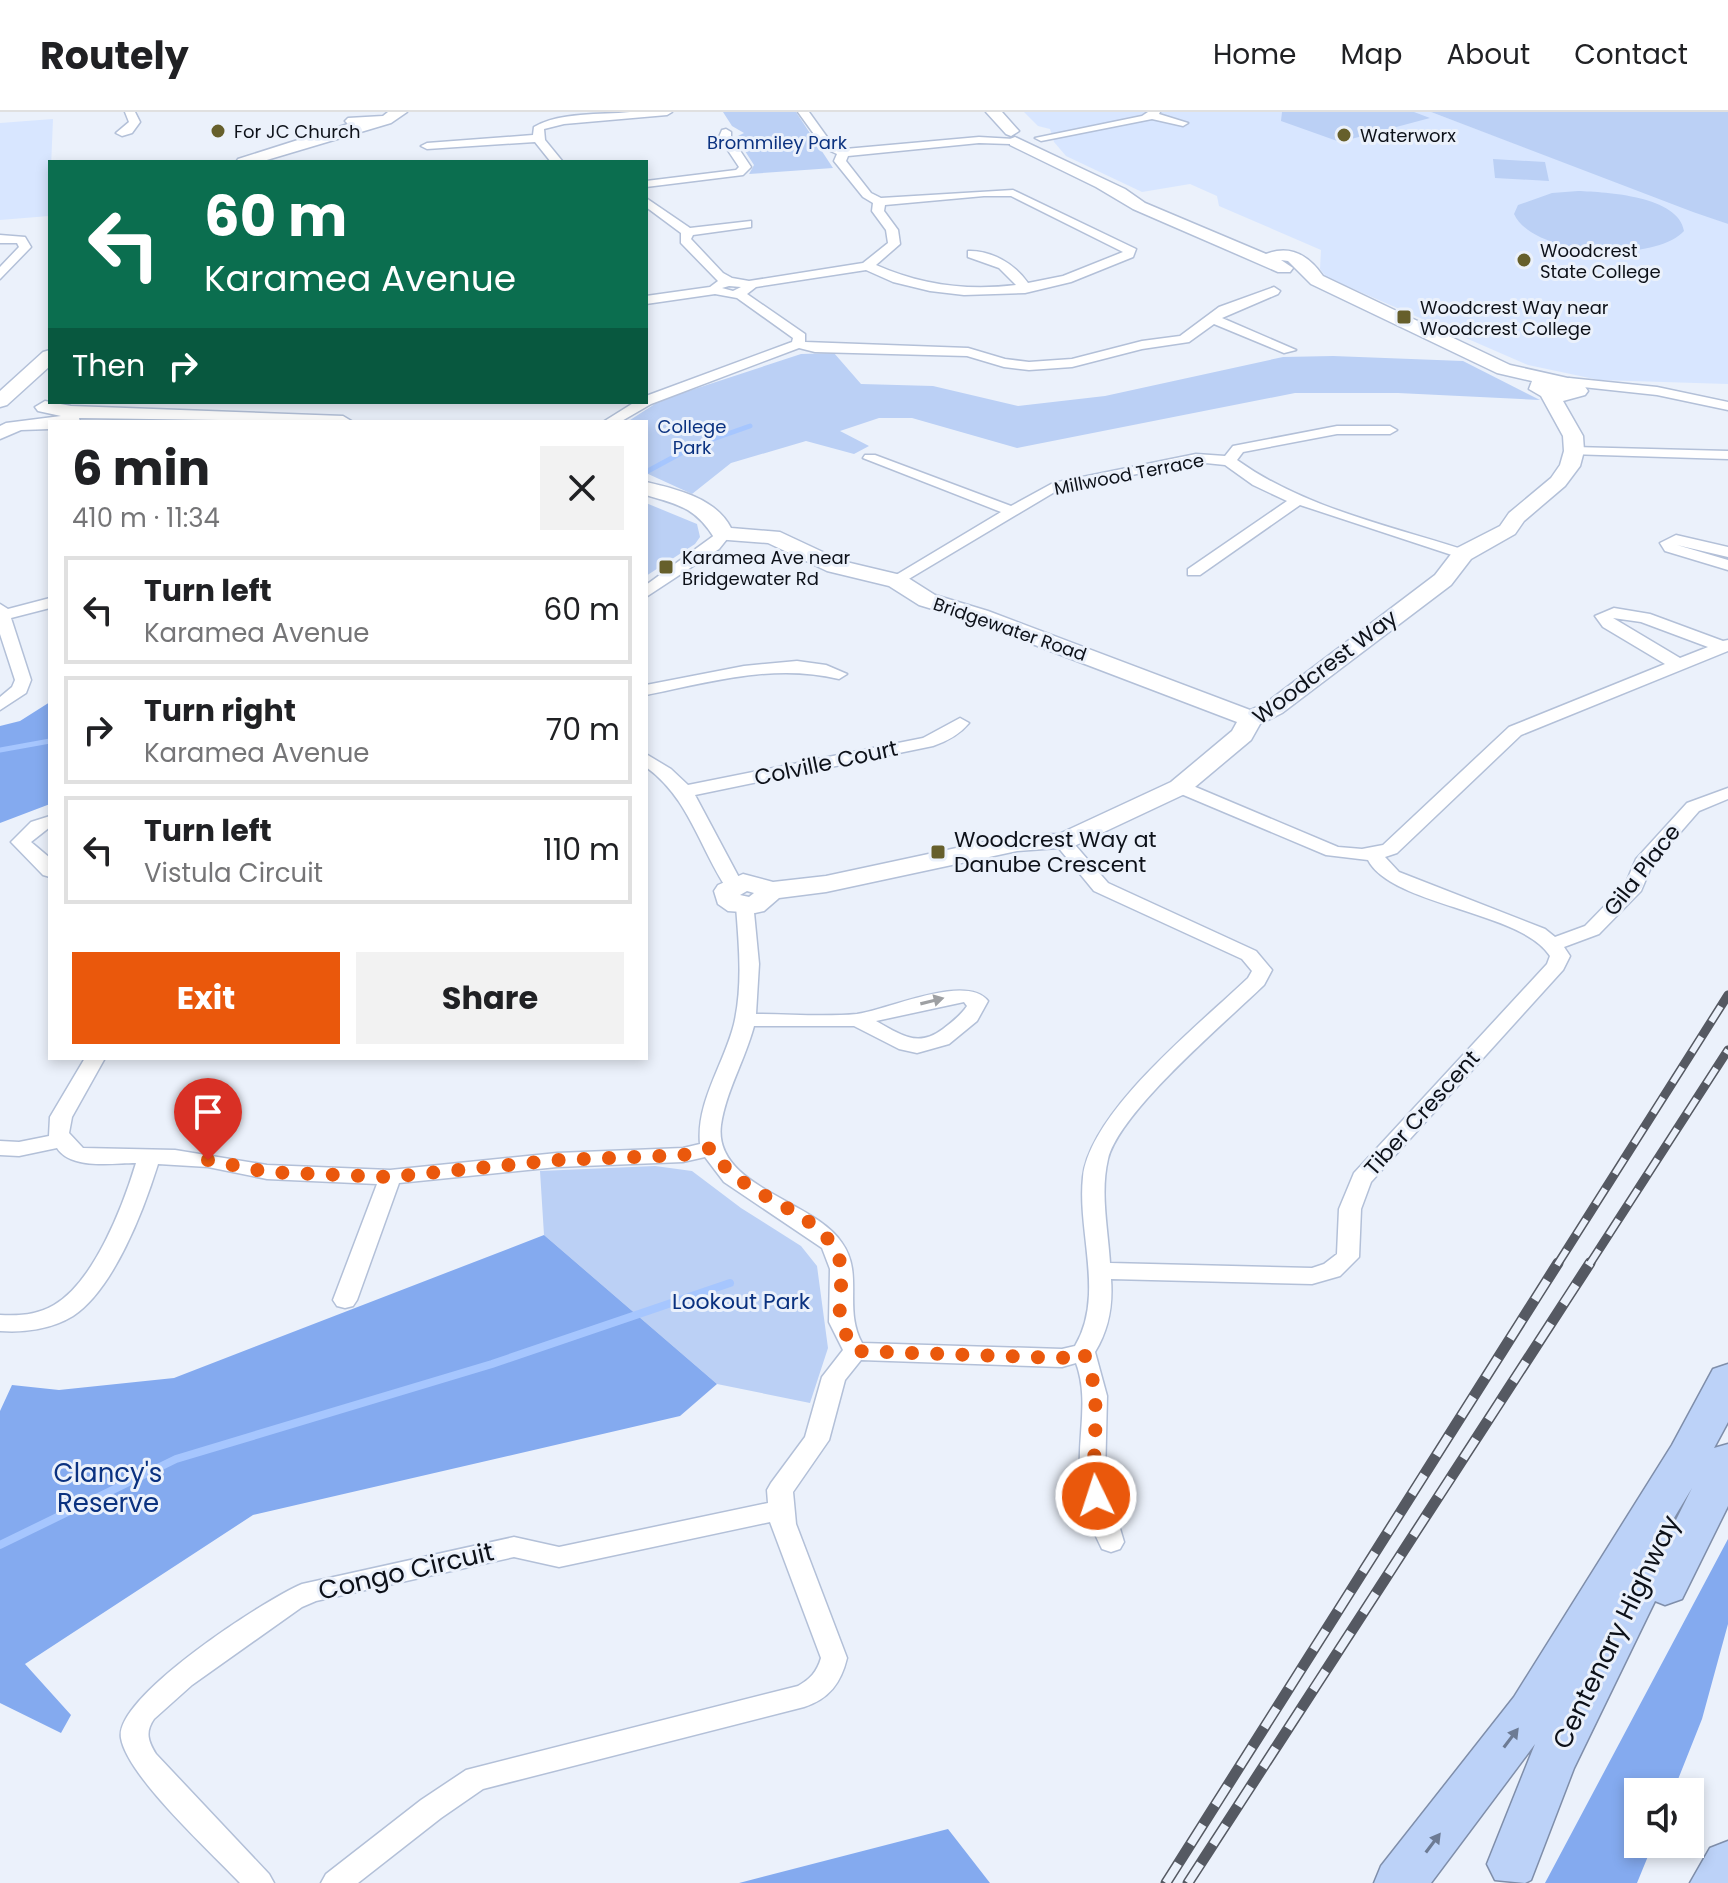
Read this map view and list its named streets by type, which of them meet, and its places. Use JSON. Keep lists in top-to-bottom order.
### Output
{
  "streets": {
    "highway": ["Centenary Highway"],
    "street": [
      "Millwood Terrace",
      "Bridgewater Road",
      "Woodcrest Way",
      "Colville Court",
      "Gila Place",
      "Tiber Crescent",
      "Congo Circuit"
    ]
  },
  "crossings": [
    ["Millwood Terrace", "Bridgewater Road"],
    ["Millwood Terrace", "Woodcrest Way"],
    ["Bridgewater Road", "Woodcrest Way"],
    ["Gila Place", "Tiber Crescent"]
  ],
  "parks": [
    "Brommiley Park",
    "College Park",
    "Lookout Park",
    "Clancy's Reserve"
  ],
  "places": {
    "other": ["For JC Church", "Waterworx", "Woodcrest State College"],
    "transit": ["Woodcrest Way near Woodcrest College", "Karamea Ave near Bridgewater Rd", "Woodcrest Way at Danube Crescent"]
  },
  "page": {
    "header": "Routely",
    "nav": [
      "Home",
      "Map",
      "About",
      "Contact"
    ],
    "turn": ["60 m", "Karamea Avenue"],
    "then": "Then",
    "heading": ["6 min", "410 m · 11:34"],
    "list": [
      {
        "name": "Turn left",
        "note": "Karamea Avenue",
        "value": "60 m"
      },
      {
        "name": "Turn right",
        "note": "Karamea Avenue",
        "value": "70 m"
      },
      {
        "name": "Turn left",
        "note": "Vistula Circuit",
        "value": "110 m"
      }
    ],
    "buttons": ["Exit", "Share"]
  }
}
